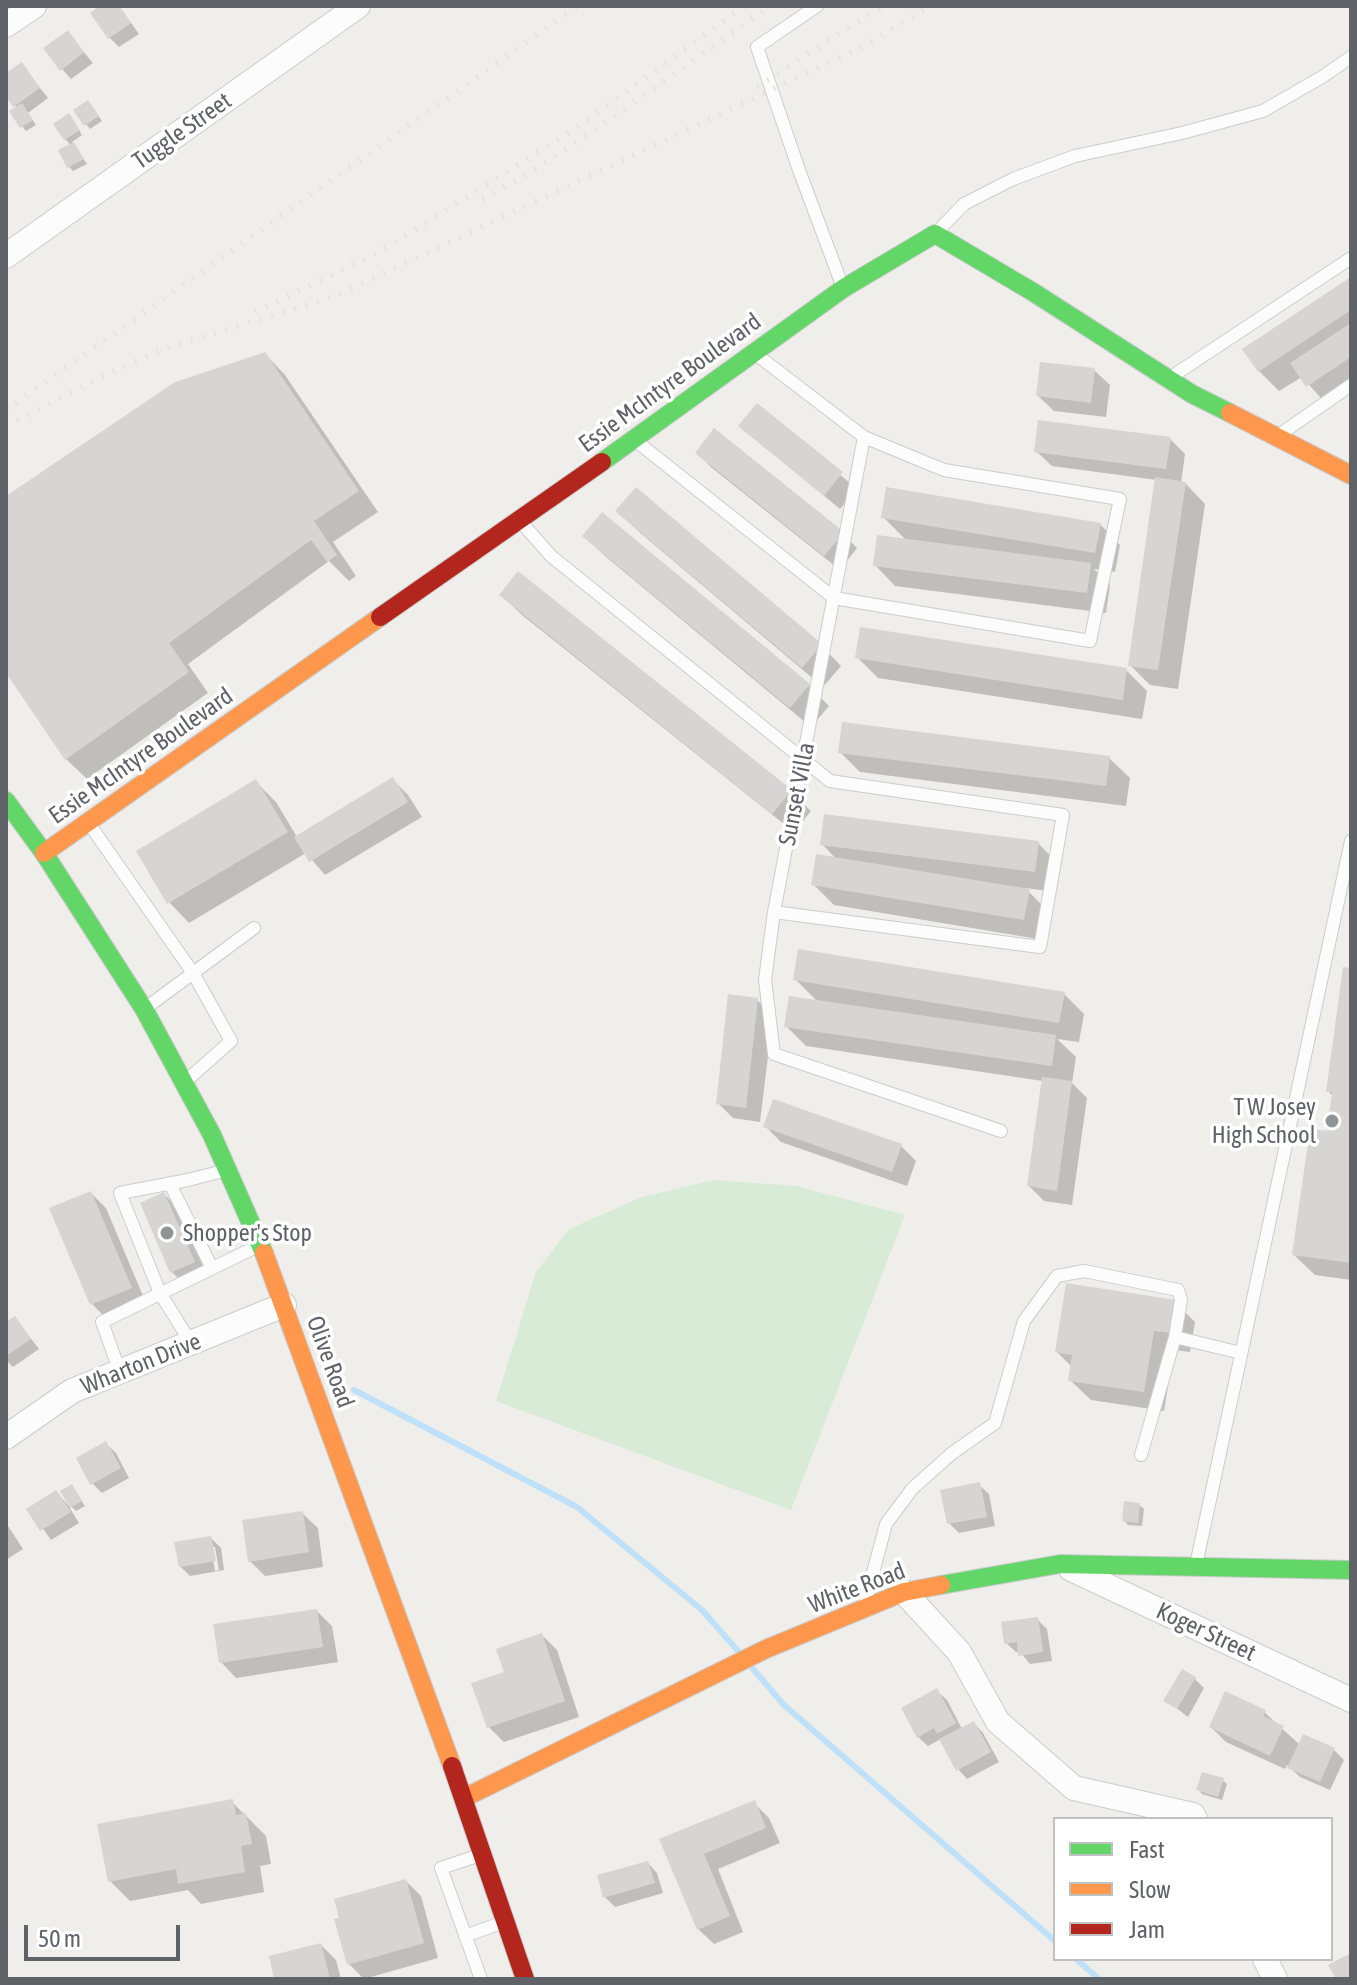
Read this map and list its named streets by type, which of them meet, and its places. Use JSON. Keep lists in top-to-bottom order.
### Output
{
  "streets": {
    "street": [
      "Tuggle Street",
      "Essie McIntyre Boulevard",
      "Olive Road",
      "Wharton Drive",
      "White Road",
      "Koger Street"
    ],
    "lane": ["Sunset Villa"]
  },
  "crossings": [
    ["Essie McIntyre Boulevard", "Olive Road"],
    ["Olive Road", "Wharton Drive"],
    ["Olive Road", "White Road"],
    ["White Road", "Koger Street"]
  ],
  "places": ["T W Josey High School", "Shopper's Stop"],
  "legend": ["Fast", "Slow", "Jam"],
  "scale_bar": "50 m"
}
